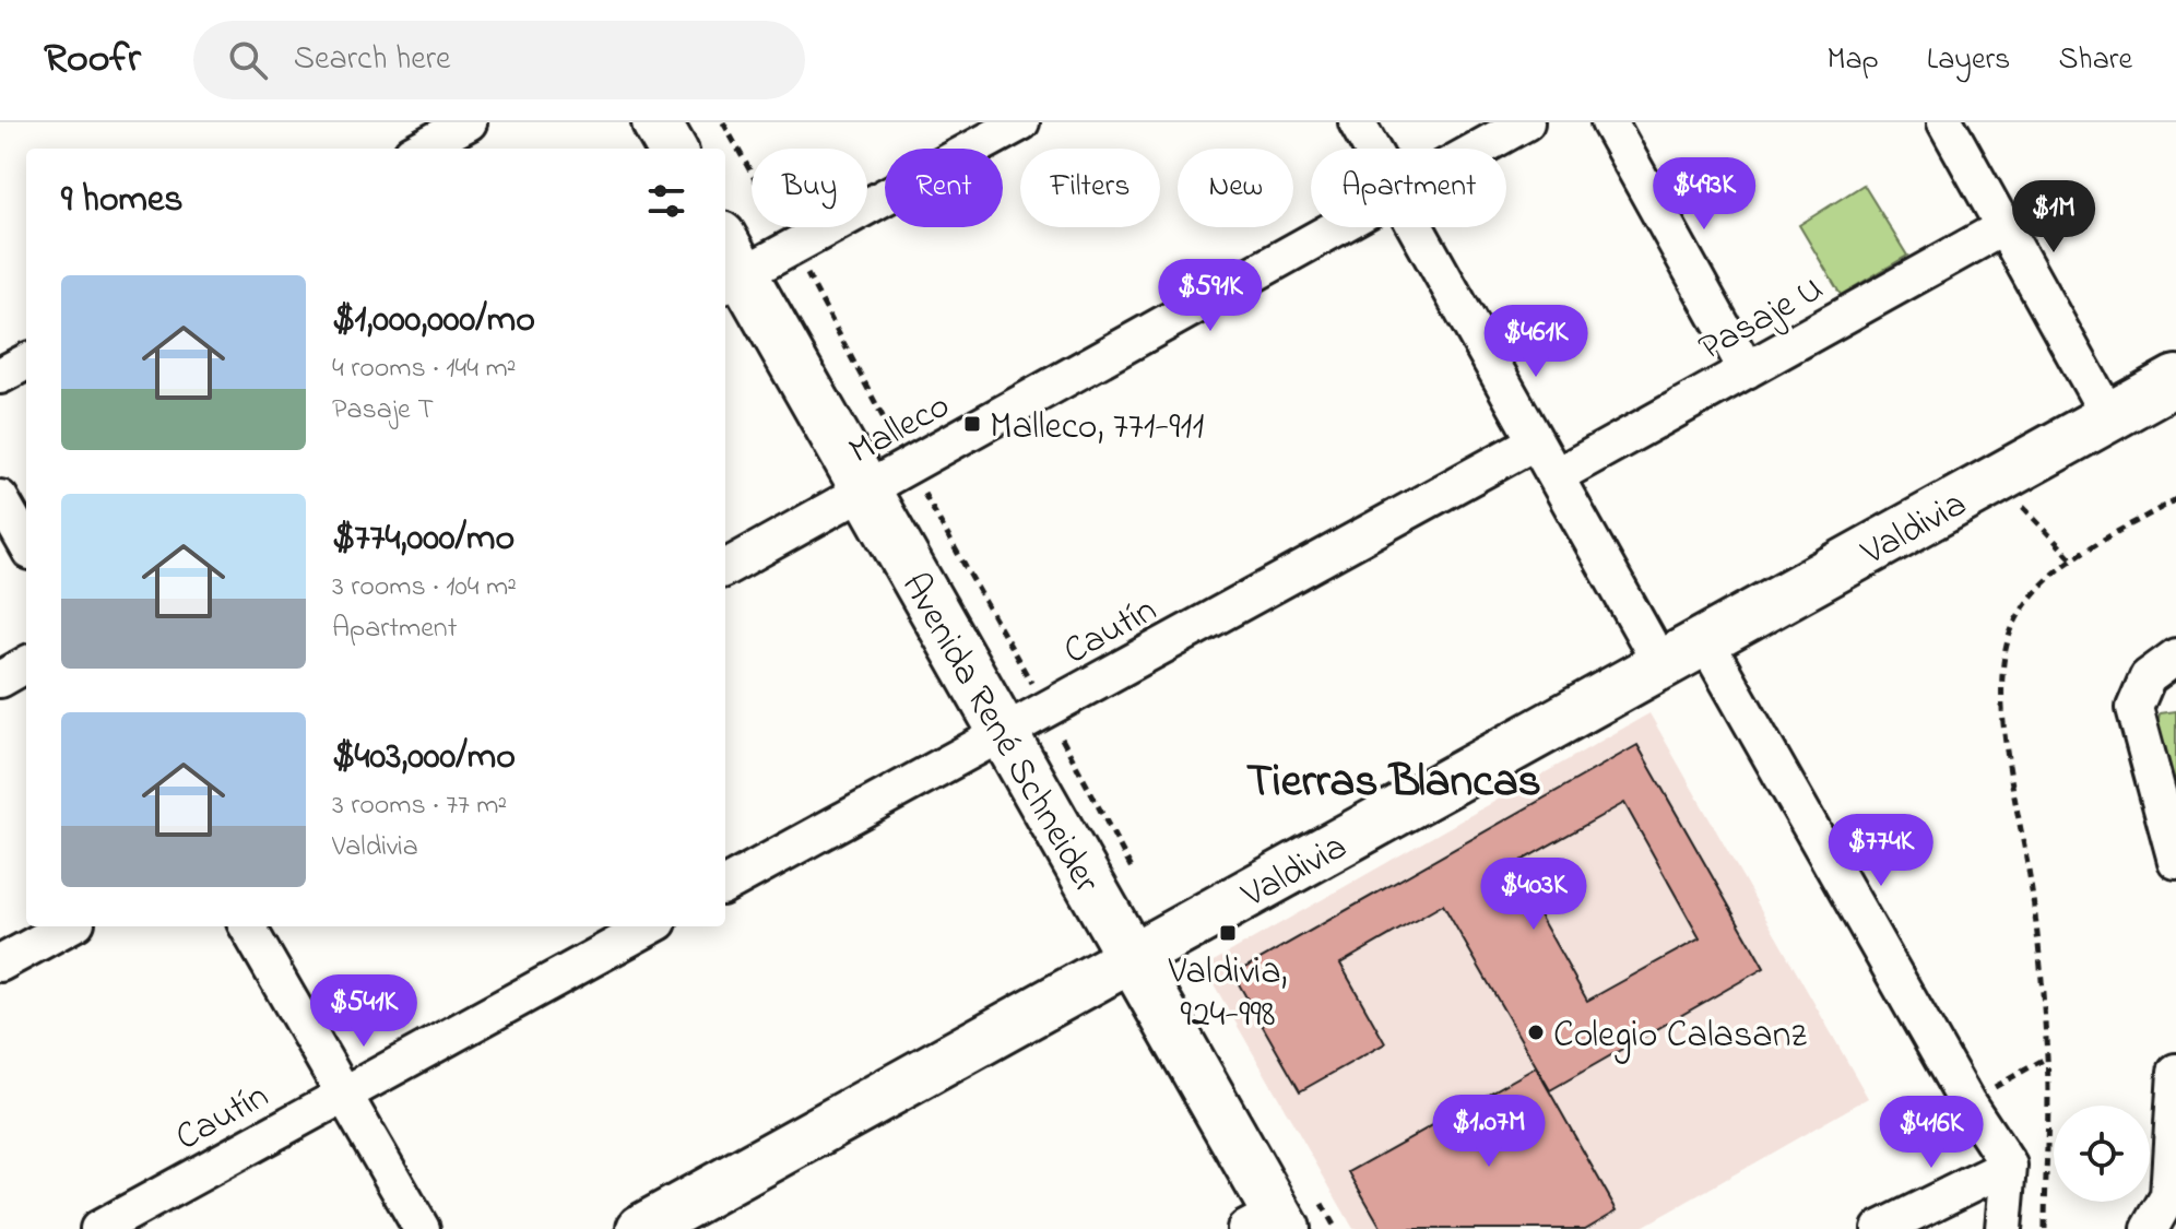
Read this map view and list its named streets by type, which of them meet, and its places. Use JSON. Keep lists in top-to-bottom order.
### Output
{
  "streets": {
    "street": [
      "Pasaje U",
      "Malleco",
      "Valdivia",
      "Cautín",
      "Avenida René Schneider"
    ]
  },
  "crossings": [
    ["Malleco", "Avenida René Schneider"],
    ["Valdivia", "Avenida René Schneider"],
    ["Cautín", "Avenida René Schneider"]
  ],
  "districts": ["Tierras Blancas"],
  "places": {
    "transit": ["Malleco, 771-911", "Valdivia, 924-998"],
    "other": ["Colegio Calasanz"]
  },
  "page": {
    "header": "Roofr",
    "search": "Search here",
    "nav": ["Map", "Layers", "Share"],
    "chip": [
      "Buy",
      "Rent",
      "Filters",
      "New",
      "Apartment"
    ],
    "heading": "9 homes",
    "price": [
      "$493K",
      "$1M",
      "$591K",
      "$461K",
      "$774K",
      "$403K",
      "$541K",
      "$1.07M",
      "$416K"
    ],
    "list": [
      {
        "name": "$1,000,000/mo",
        "note": "4 rooms · 144 m² · Pasaje T"
      },
      {
        "name": "$774,000/mo",
        "note": "3 rooms · 104 m² · Apartment"
      },
      {
        "name": "$403,000/mo",
        "note": "3 rooms · 77 m² · Valdivia"
      }
    ]
  }
}
